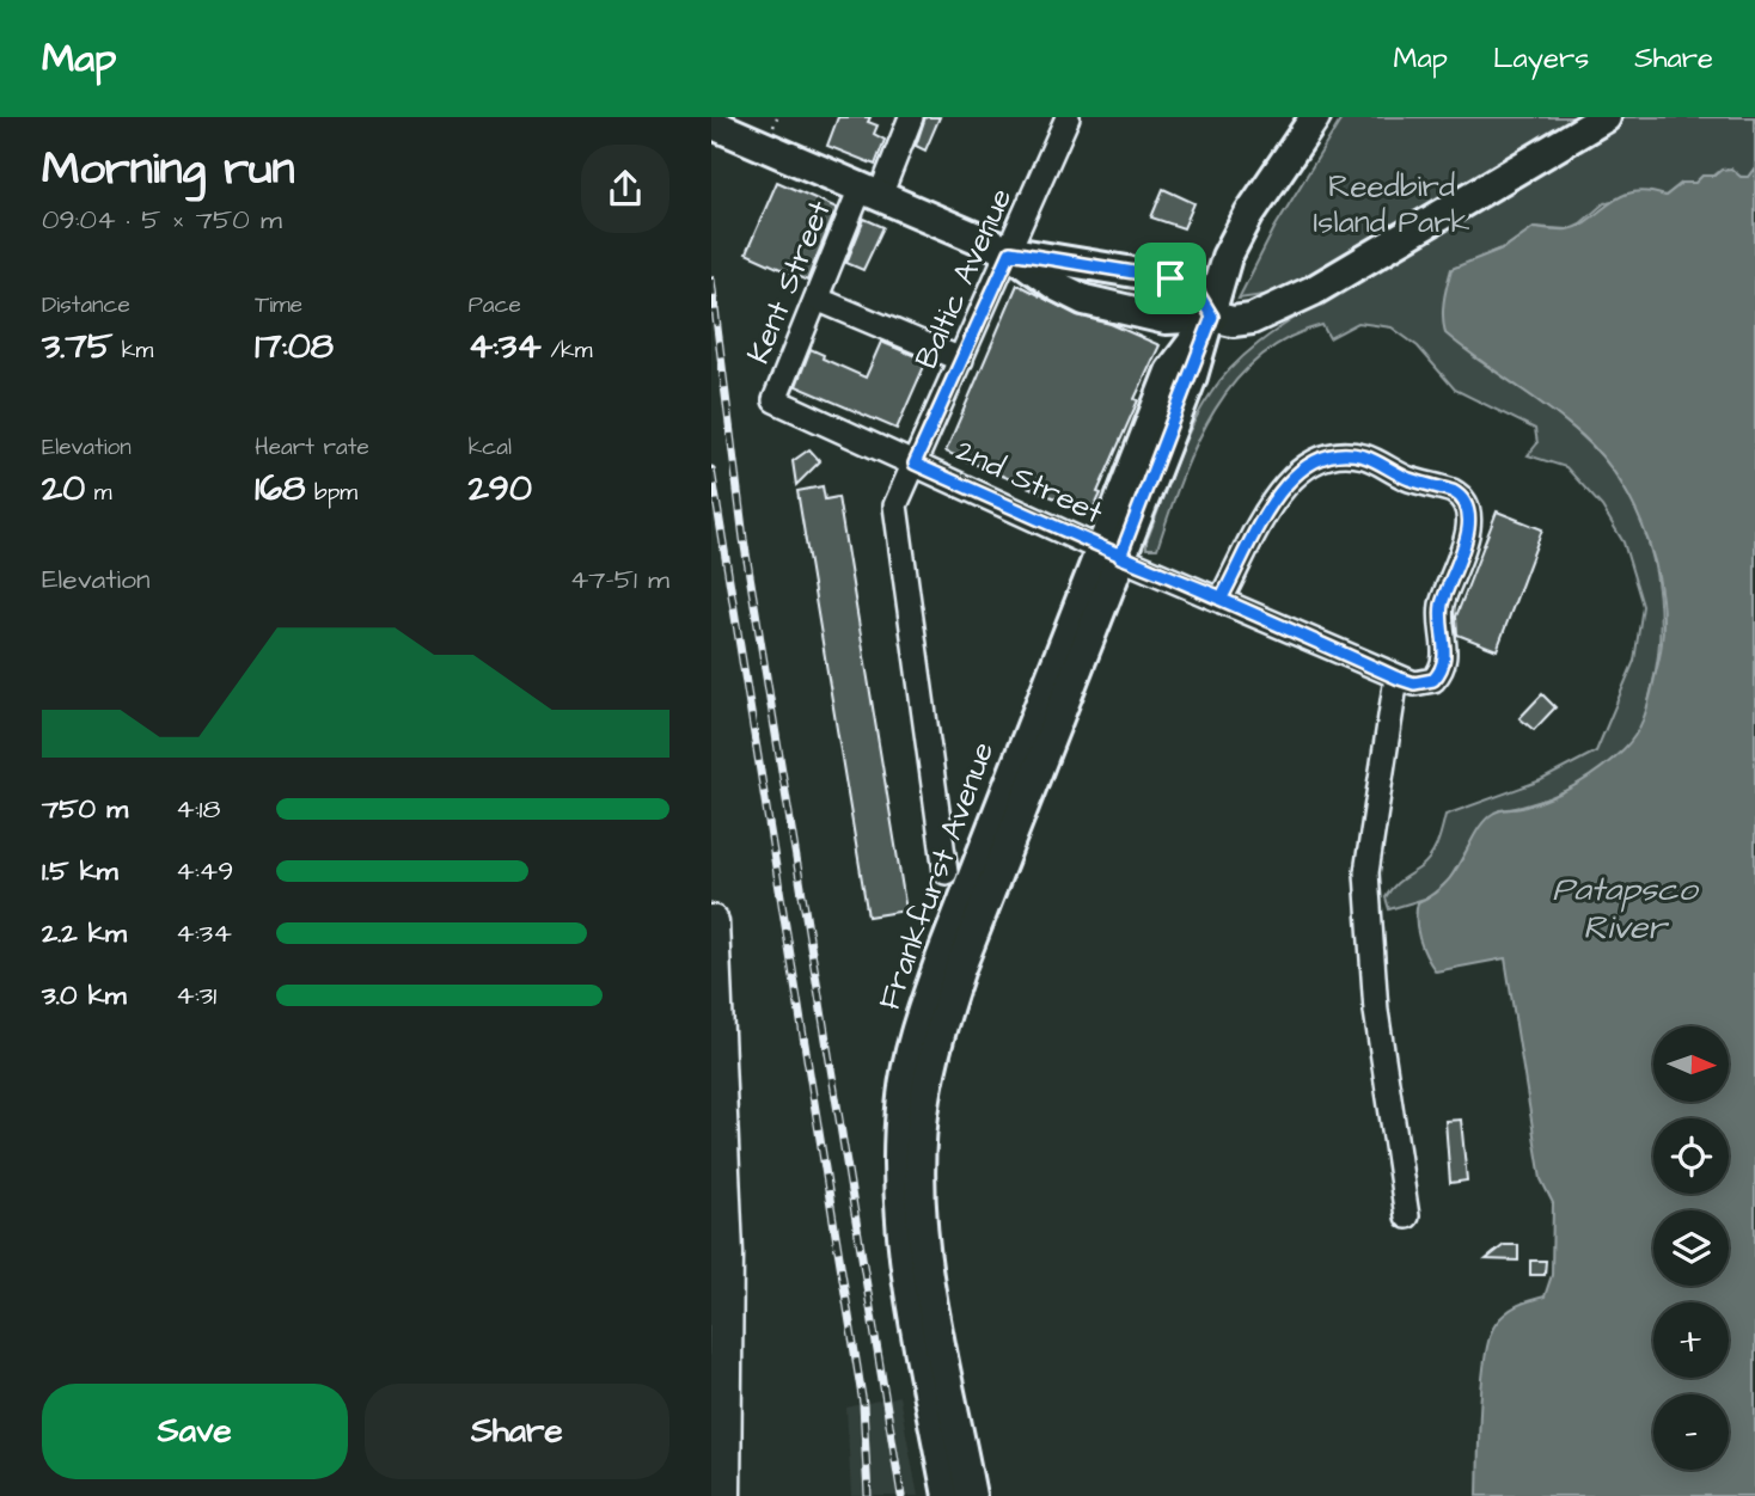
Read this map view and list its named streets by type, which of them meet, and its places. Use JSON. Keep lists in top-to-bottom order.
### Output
{
  "streets": {
    "main road": ["Frankfurst Avenue"],
    "street": ["Baltic Avenue", "Kent Street", "2nd Street"]
  },
  "crossings": [
    ["Baltic Avenue", "2nd Street"],
    ["Kent Street", "2nd Street"],
    ["2nd Street", "Frankfurst Avenue"]
  ],
  "water": ["Patapsco River"],
  "parks": ["Reedbird Island Park"],
  "north": "right",
  "page": {
    "header": "Map",
    "nav": ["Map", "Layers", "Share"],
    "heading": ["Morning run", "09:04 · 5 × 750 m"],
    "stats": [
      ["Distance", "3.75 km"],
      ["Time", "17:08"],
      ["Pace", "4:34 /km"],
      ["Elevation", "20 m"],
      ["Heart rate", "168 bpm"],
      ["kcal", "290"]
    ],
    "chart": ["Elevation", "47–51 m"],
    "list": [
      {
        "name": "750 m",
        "note": "4:18"
      },
      {
        "name": "1.5 km",
        "note": "4:49"
      },
      {
        "name": "2.2 km",
        "note": "4:34"
      },
      {
        "name": "3.0 km",
        "note": "4:31"
      }
    ],
    "map_buttons": ["+", "−"],
    "buttons": ["Save", "Share"]
  }
}
